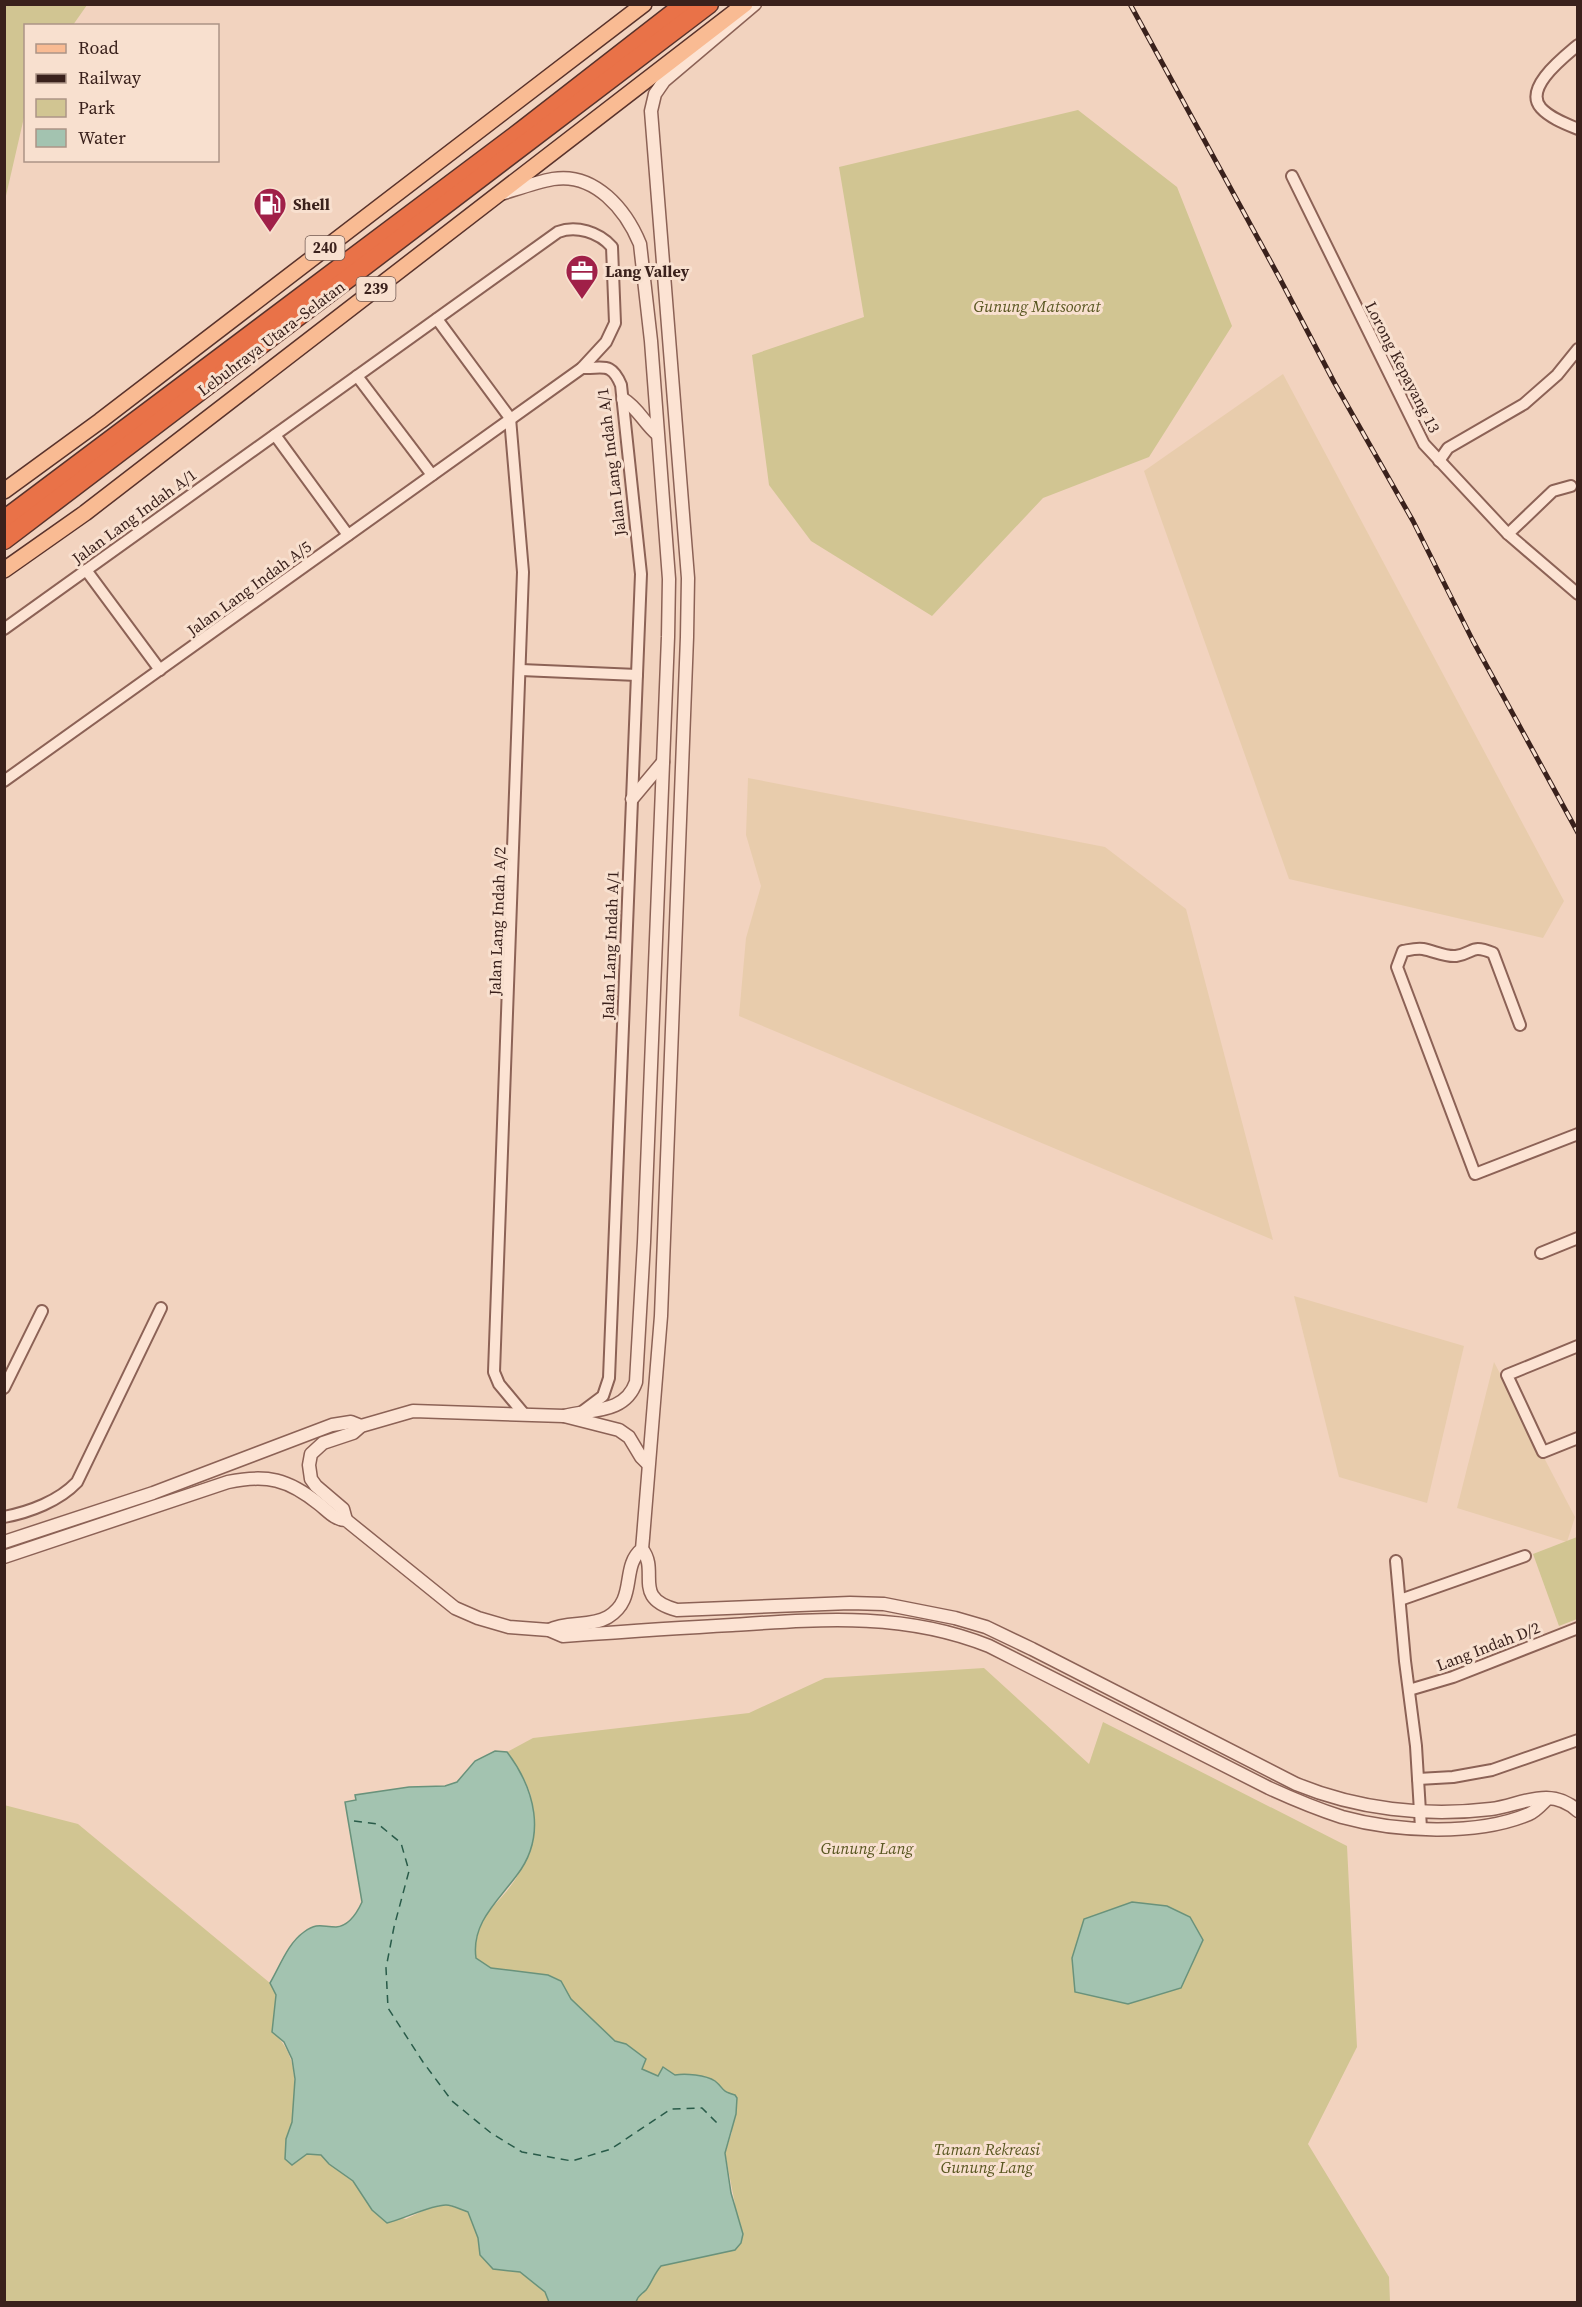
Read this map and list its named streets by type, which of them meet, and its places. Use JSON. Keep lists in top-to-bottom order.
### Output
{
  "streets": {
    "highway": ["Lebuhraya Utara–Selatan"],
    "main road": ["240", "239"],
    "street": [
      "Lorong Kepayang 13",
      "Jalan Lang Indah A/1",
      "Jalan Lang Indah A/5",
      "Jalan Lang Indah A/2",
      "Lang Indah D/2"
    ]
  },
  "crossings": [
    ["239", "Jalan Lang Indah A/1"],
    ["Jalan Lang Indah A/1", "Jalan Lang Indah A/5"],
    ["Jalan Lang Indah A/5", "Jalan Lang Indah A/2"]
  ],
  "parks": ["Gunung Matsoorat", "Gunung Lang", "Taman Rekreasi Gunung Lang"],
  "places": {
    "fuel station": ["Shell"],
    "office": ["Lang Valley"]
  },
  "legend": [
    "Road",
    "Railway",
    "Park",
    "Water"
  ]
}
